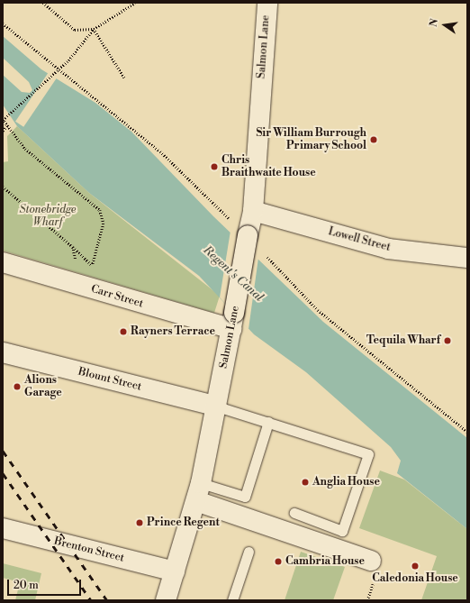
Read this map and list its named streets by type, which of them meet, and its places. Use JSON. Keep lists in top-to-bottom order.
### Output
{
  "streets": {
    "street": [
      "Salmon Lane",
      "Lowell Street",
      "Carr Street",
      "Blount Street",
      "Brenton Street"
    ]
  },
  "crossings": [
    ["Salmon Lane", "Lowell Street"],
    ["Salmon Lane", "Carr Street"],
    ["Salmon Lane", "Blount Street"],
    ["Salmon Lane", "Brenton Street"]
  ],
  "water": ["Regent's Canal"],
  "parks": ["Stonebridge Wharf"],
  "places": [
    "Sir William Burrough Primary School",
    "Chris Braithwaite House",
    "Rayners Terrace",
    "Tequila Wharf",
    "Alions Garage",
    "Anglia House",
    "Prince Regent",
    "Cambria House",
    "Caledonia House"
  ],
  "scale_bar": "20 m",
  "north": "left"
}
